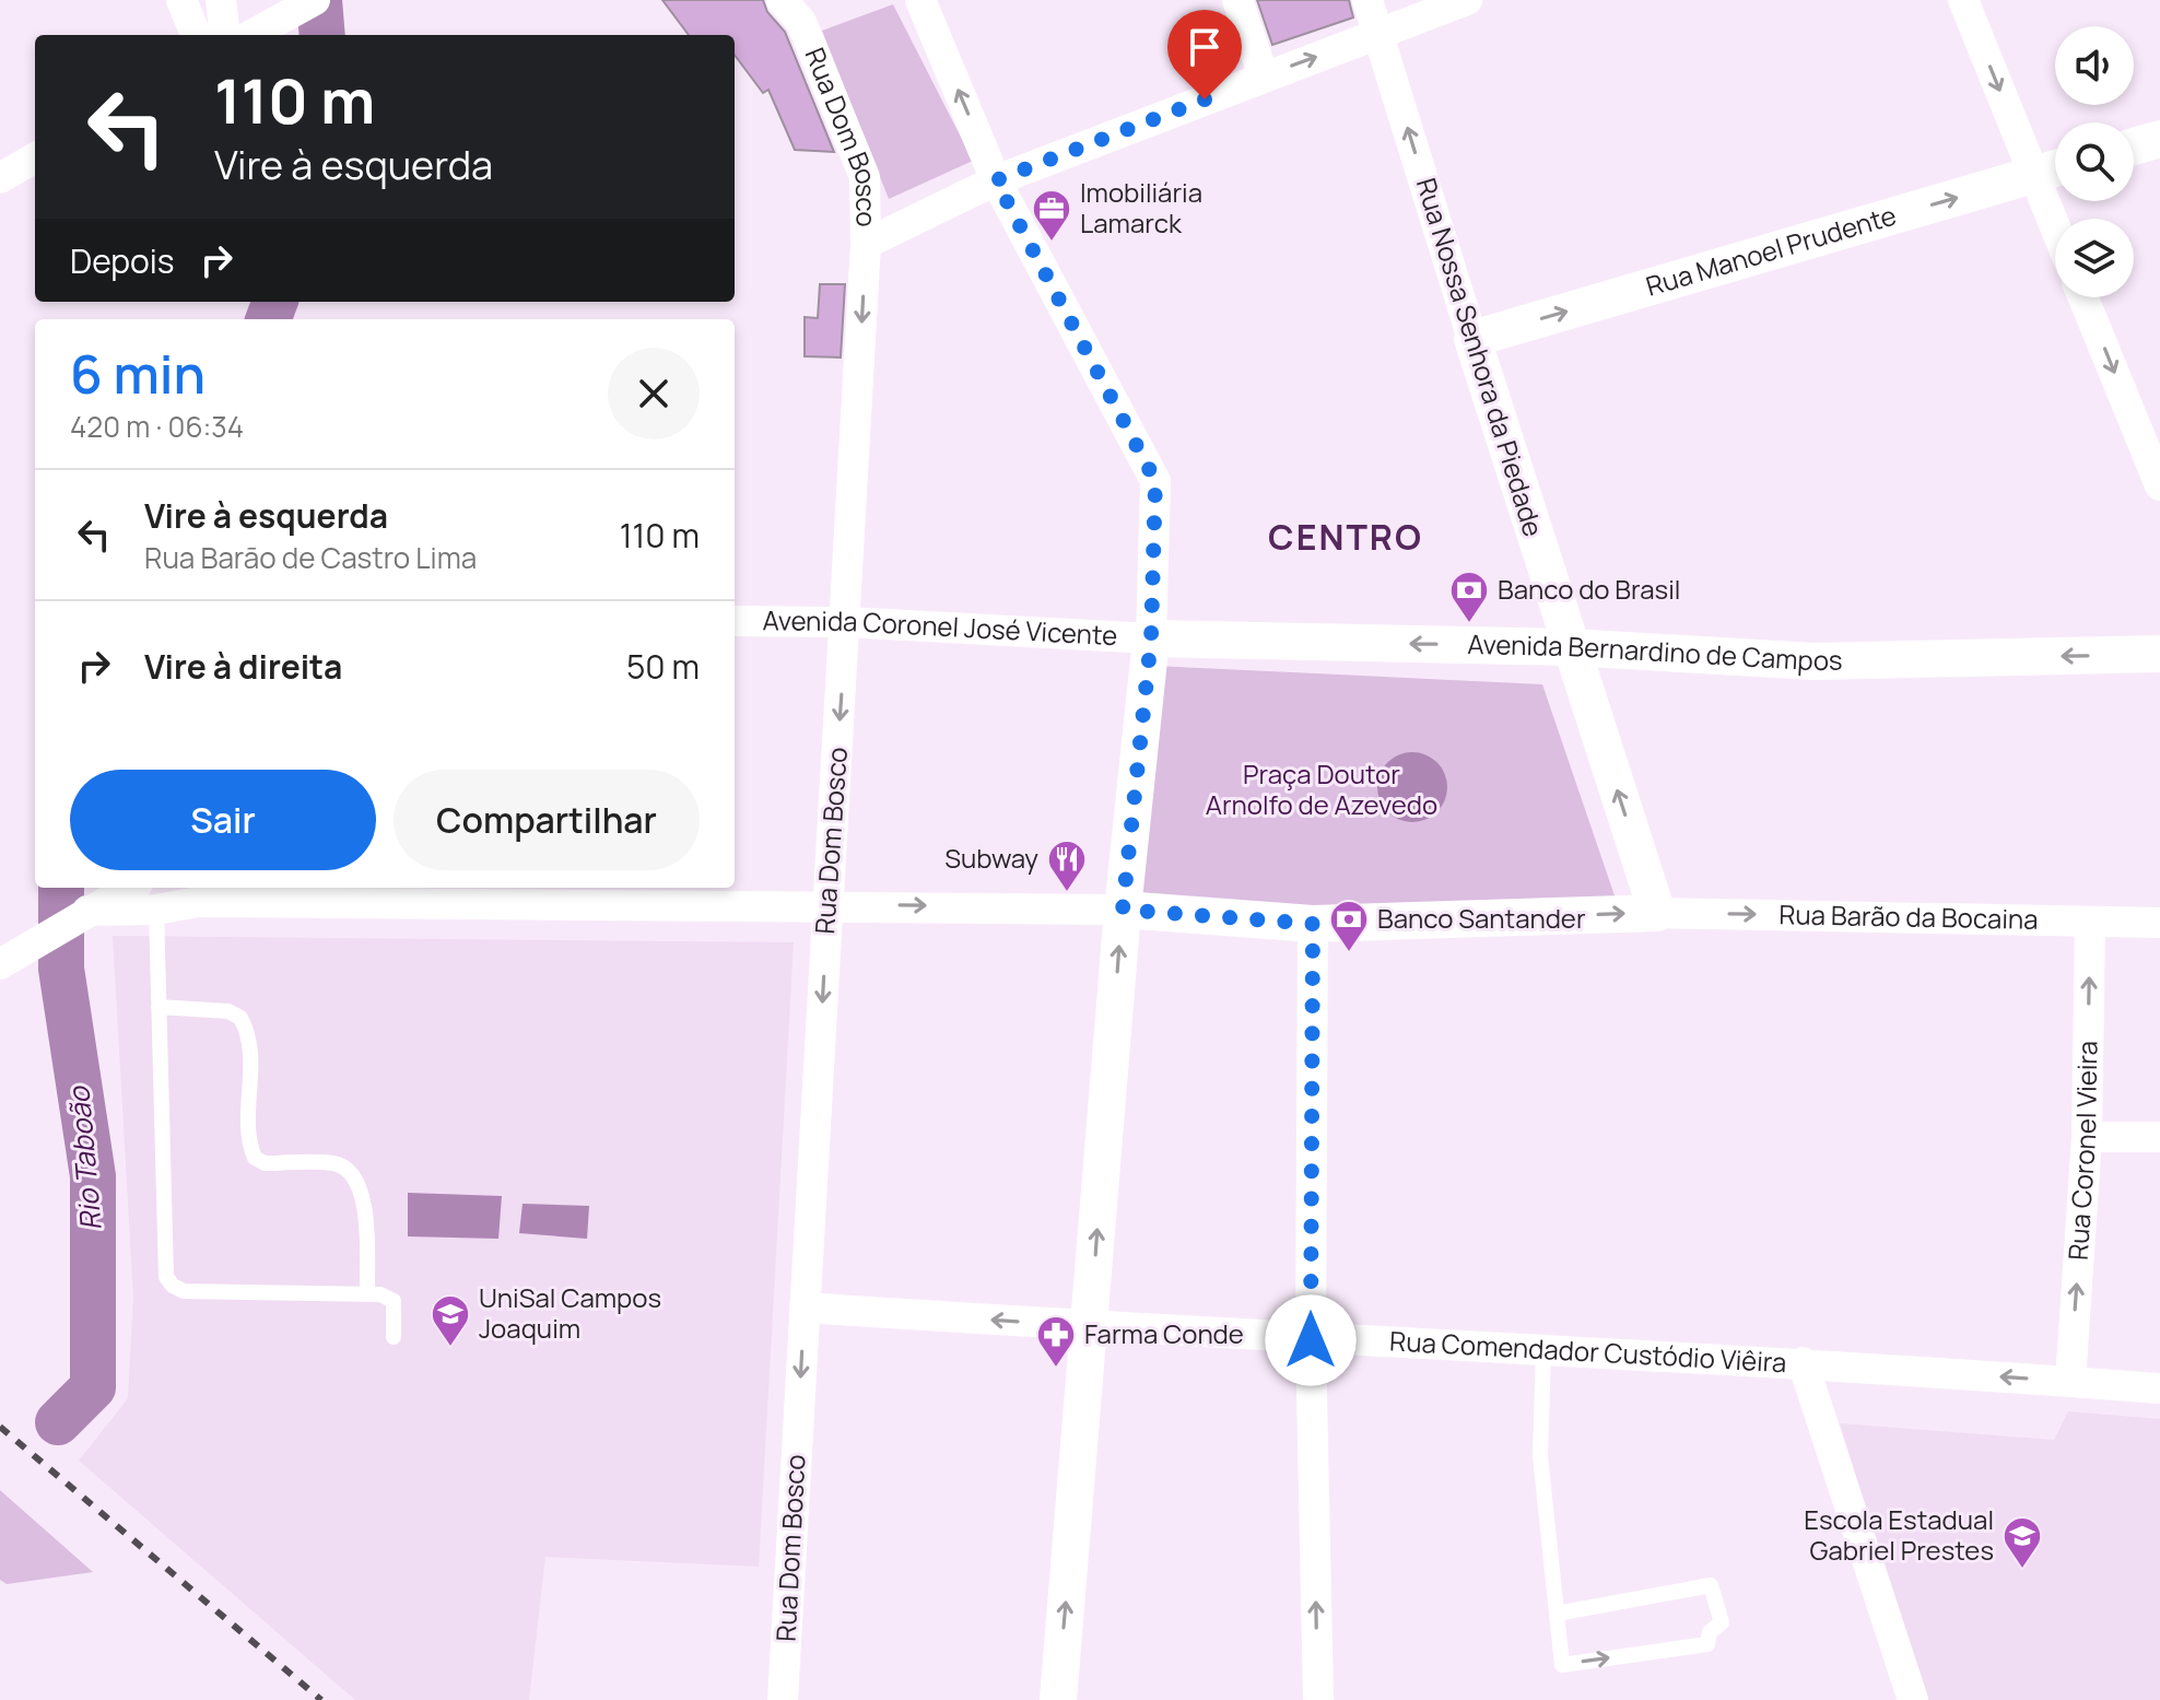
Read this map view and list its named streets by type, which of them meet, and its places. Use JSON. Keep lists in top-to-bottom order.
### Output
{
  "streets": {
    "street": [
      "Rua Dom Bosco",
      "Rua Manoel Prudente",
      "Rua Nossa Senhora da Piedade",
      "Avenida Coronel José Vicente",
      "Avenida Bernardino de Campos",
      "Rua Barão da Bocaina",
      "Rua Coronel Vieira",
      "Rua Comendador Custódio Viêira"
    ]
  },
  "crossings": [
    ["Rua Dom Bosco", "Avenida Coronel José Vicente"],
    ["Rua Dom Bosco", "Rua Comendador Custódio Viêira"],
    ["Rua Manoel Prudente", "Rua Nossa Senhora da Piedade"],
    ["Rua Nossa Senhora da Piedade", "Avenida Bernardino de Campos"],
    ["Rua Nossa Senhora da Piedade", "Rua Barão da Bocaina"],
    ["Avenida Coronel José Vicente", "Avenida Bernardino de Campos"],
    ["Rua Barão da Bocaina", "Rua Coronel Vieira"],
    ["Rua Coronel Vieira", "Rua Comendador Custódio Viêira"]
  ],
  "one_way": [
    "Rua Dom Bosco",
    "Rua Manoel Prudente",
    "Rua Nossa Senhora da Piedade",
    "Rua Barão da Bocaina",
    "Rua Coronel Vieira",
    "Rua Comendador Custódio Viêira"
  ],
  "districts": ["CENTRO"],
  "water": ["Rio Taboão"],
  "parks": ["Praça Doutor Arnolfo de Azevedo"],
  "places": {
    "office": ["Imobiliária Lamarck"],
    "bank": ["Banco do Brasil", "Banco Santander"],
    "restaurant": ["Subway"],
    "school or university": ["UniSal Campos Joaquim", "Escola Estadual Gabriel Prestes"],
    "pharmacy": ["Farma Conde"]
  },
  "page": {
    "turn": ["110 m", "Vire à esquerda"],
    "then": "Depois",
    "heading": ["6 min", "420 m · 06:34"],
    "list": [
      {
        "name": "Vire à esquerda",
        "note": "Rua Barão de Castro Lima",
        "value": "110 m"
      },
      {
        "name": "Vire à direita",
        "value": "50 m"
      }
    ],
    "buttons": ["Sair", "Compartilhar"]
  }
}
